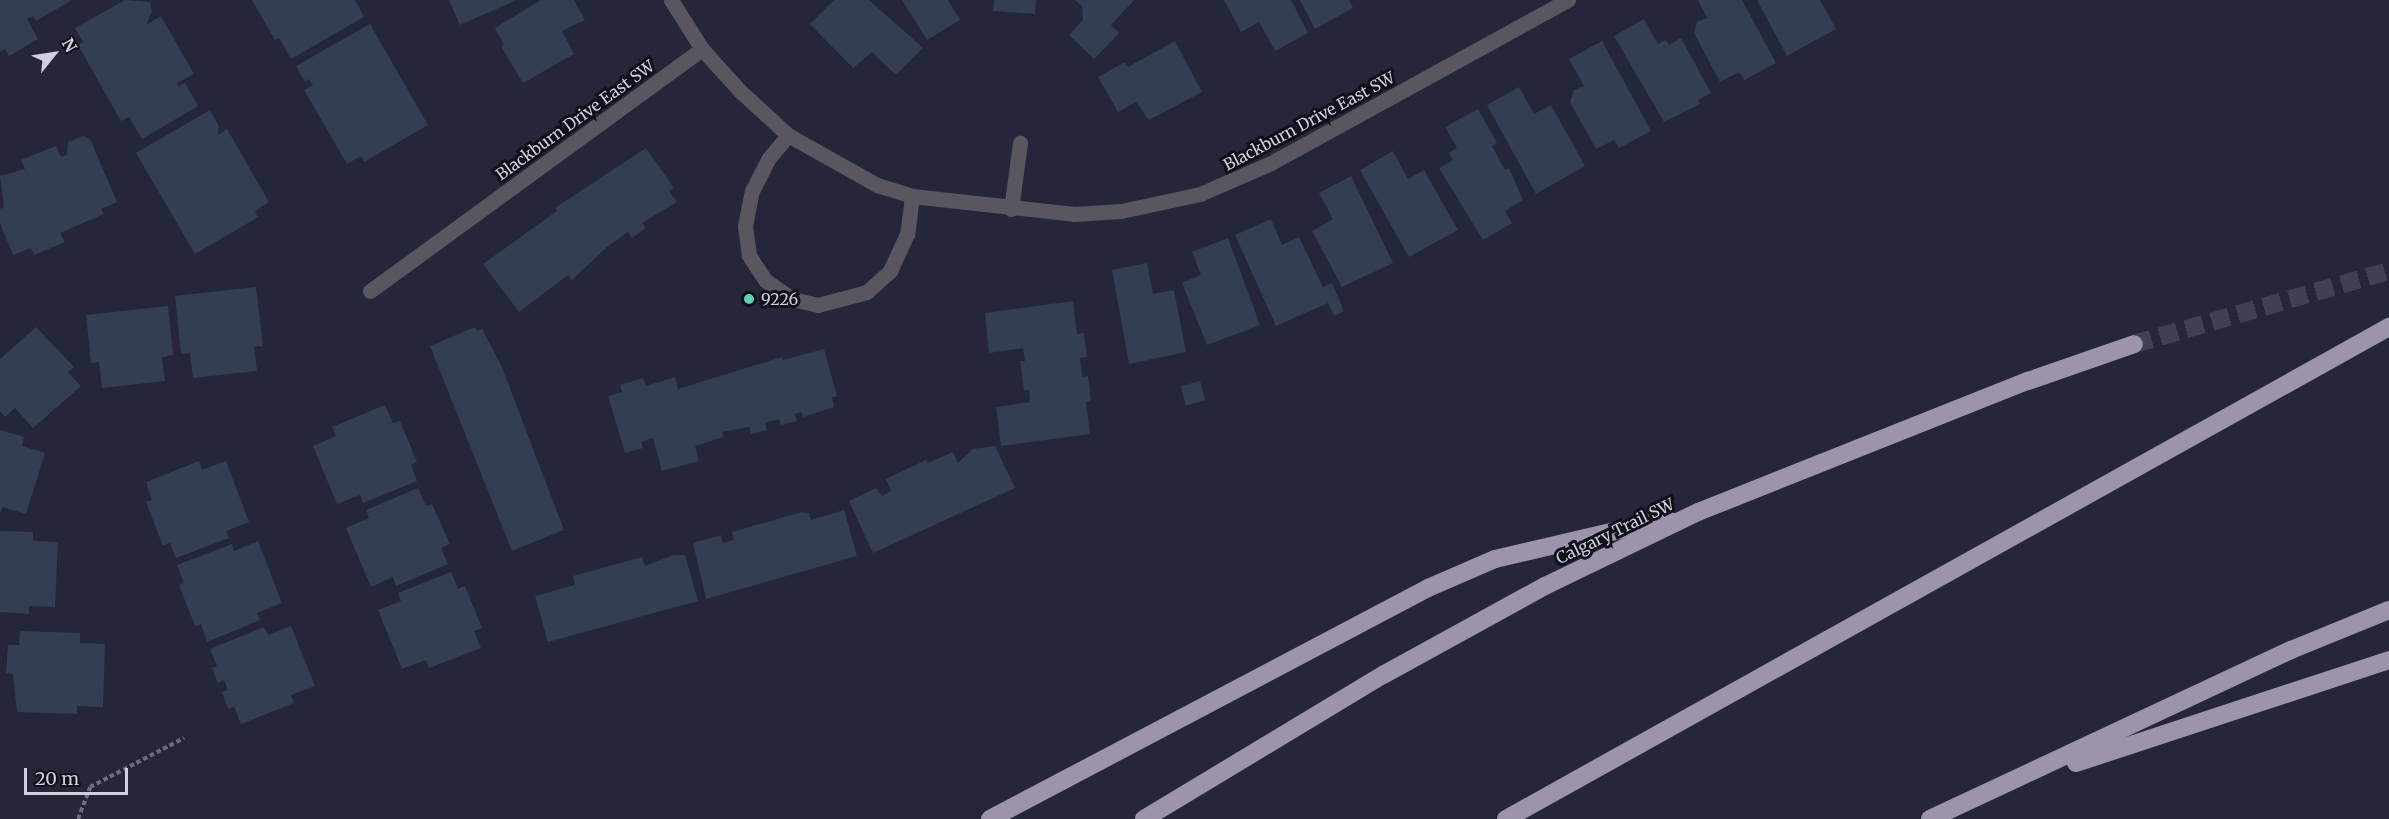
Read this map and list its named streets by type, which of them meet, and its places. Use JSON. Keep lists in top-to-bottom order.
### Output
{
  "streets": {
    "highway": ["Calgary Trail SW"],
    "street": ["Blackburn Drive East SW"]
  },
  "places": ["9226"],
  "scale_bar": "20 m",
  "north": "top right"
}
